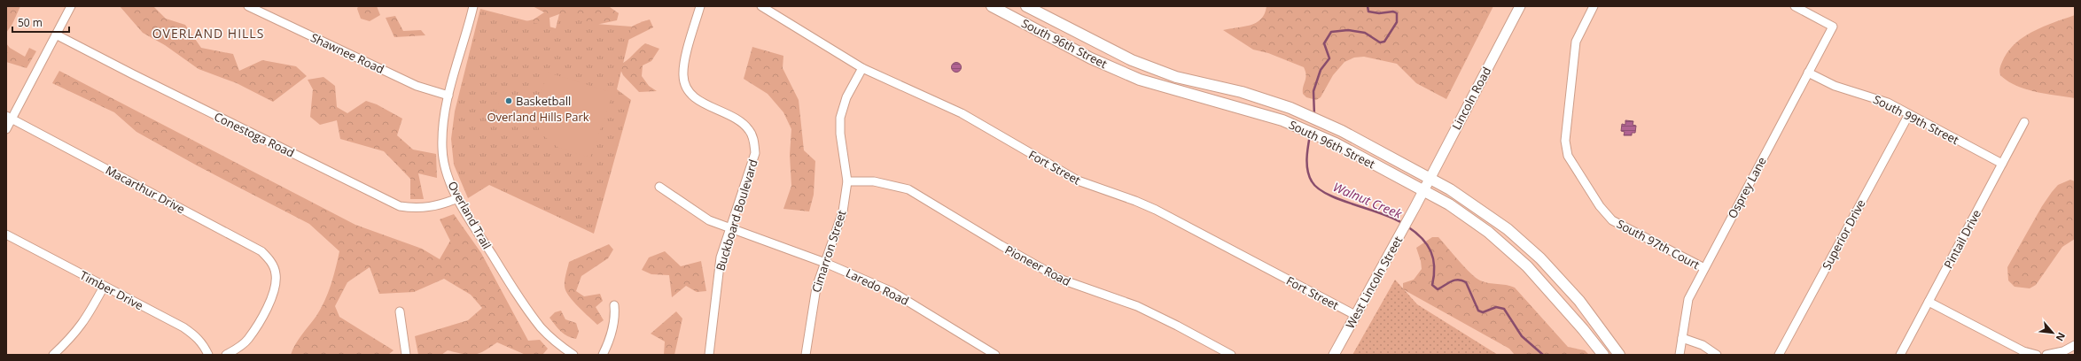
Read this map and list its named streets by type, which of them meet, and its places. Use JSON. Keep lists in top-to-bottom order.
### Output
{
  "streets": {
    "main road": ["South 96th Street"],
    "street": [
      "Shawnee Road",
      "Lincoln Road",
      "South 99th Street",
      "Conestoga Road",
      "Fort Street",
      "Osprey Lane",
      "Macarthur Drive",
      "Overland Trail",
      "Buckboard Boulevard",
      "Superior Drive",
      "Pintail Drive",
      "South 97th Court",
      "Cimarron Street",
      "Pioneer Road",
      "West Lincoln Street",
      "Laredo Road",
      "Timber Drive"
    ]
  },
  "crossings": [
    ["South 96th Street", "Lincoln Road"],
    ["South 96th Street", "West Lincoln Street"],
    ["Shawnee Road", "Overland Trail"],
    ["Lincoln Road", "West Lincoln Street"],
    ["South 99th Street", "Osprey Lane"],
    ["South 99th Street", "Superior Drive"],
    ["South 99th Street", "Pintail Drive"],
    ["Conestoga Road", "Overland Trail"],
    ["Fort Street", "Cimarron Street"],
    ["Fort Street", "West Lincoln Street"],
    ["Osprey Lane", "South 97th Court"],
    ["Buckboard Boulevard", "Laredo Road"],
    ["Cimarron Street", "Pioneer Road"],
    ["Cimarron Street", "Laredo Road"]
  ],
  "districts": ["OVERLAND HILLS"],
  "water": ["Walnut Creek"],
  "parks": ["Overland Hills Park"],
  "places": ["Basketball"],
  "scale_bar": "50 m",
  "north": "bottom right"
}
